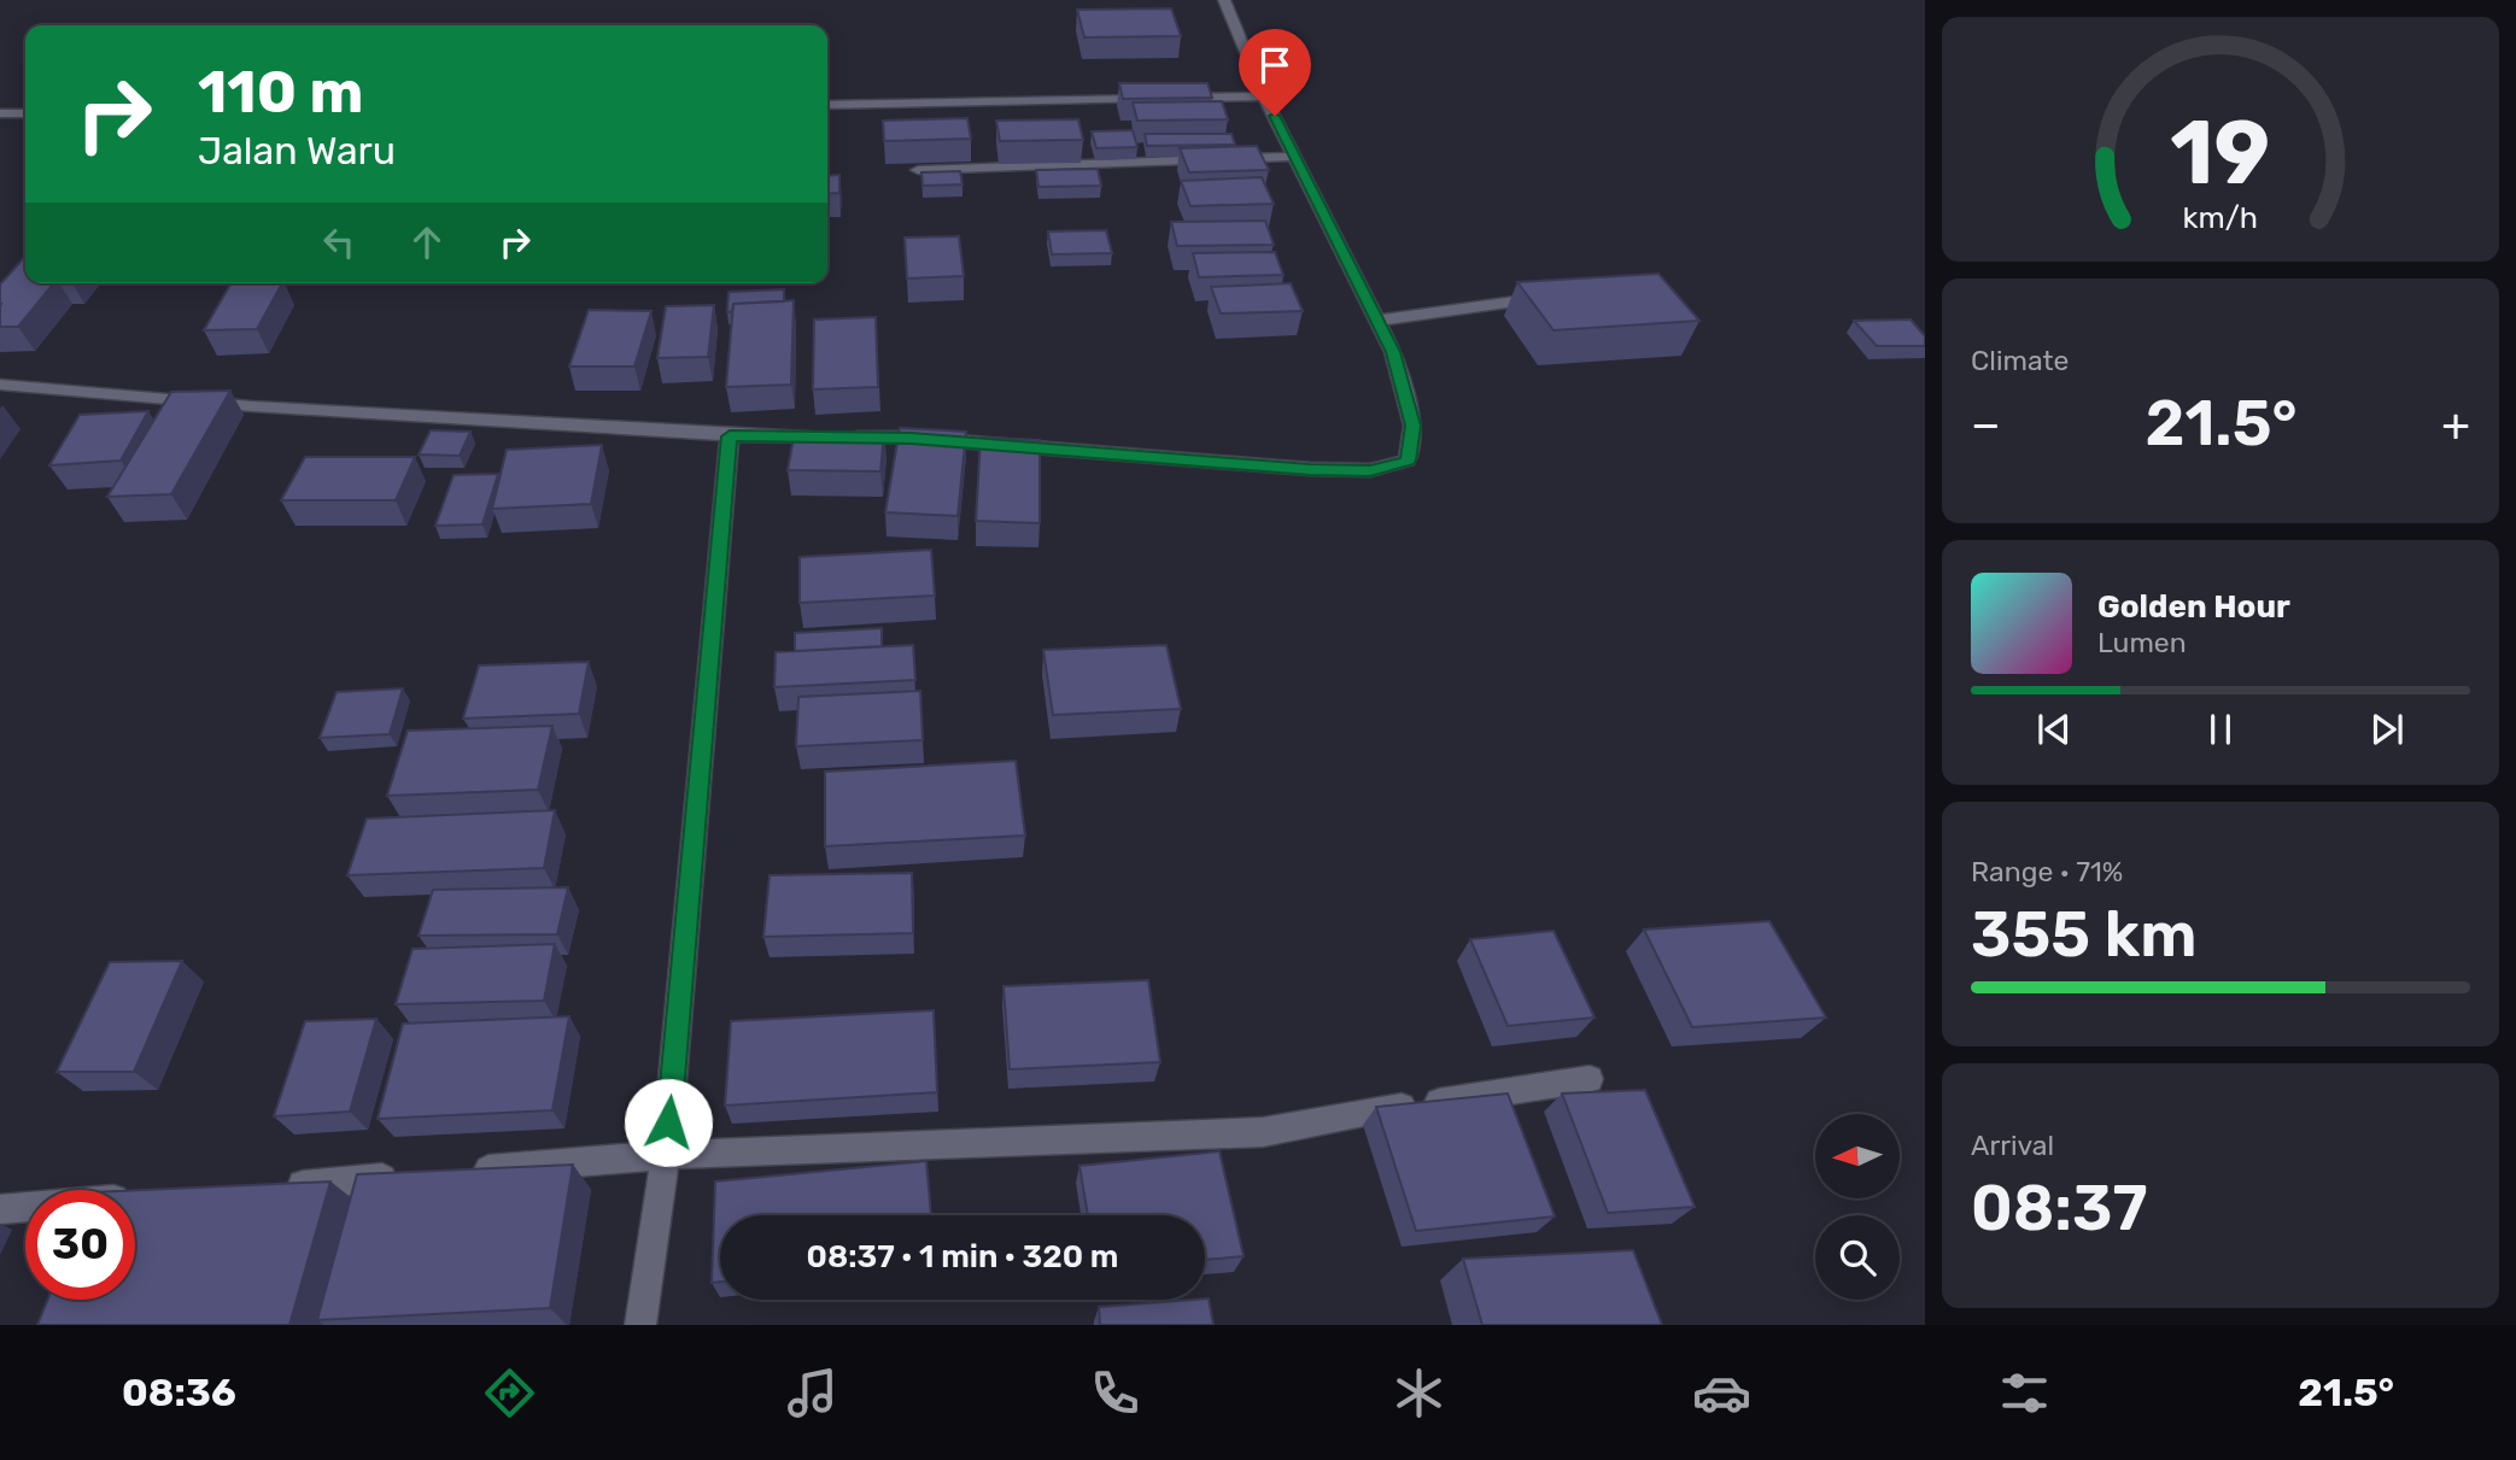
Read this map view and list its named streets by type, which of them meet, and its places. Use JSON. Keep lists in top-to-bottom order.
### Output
{
  "north": "left",
  "page": {
    "turn": ["110 m", "Jalan Waru"],
    "tile": [
      "Climate",
      ["Range · 71%", "355 km"],
      ["Arrival", "08:37"]
    ],
    "heat": ["−", "21.5°", "+"],
    "song": ["Golden Hour", "Lumen"],
    "limit": "30",
    "trip": "08:37 · 1 min · 320 m",
    "tabs": ["08:36", "21.5°"],
    "gauge": ["19", "km/h"]
  }
}
